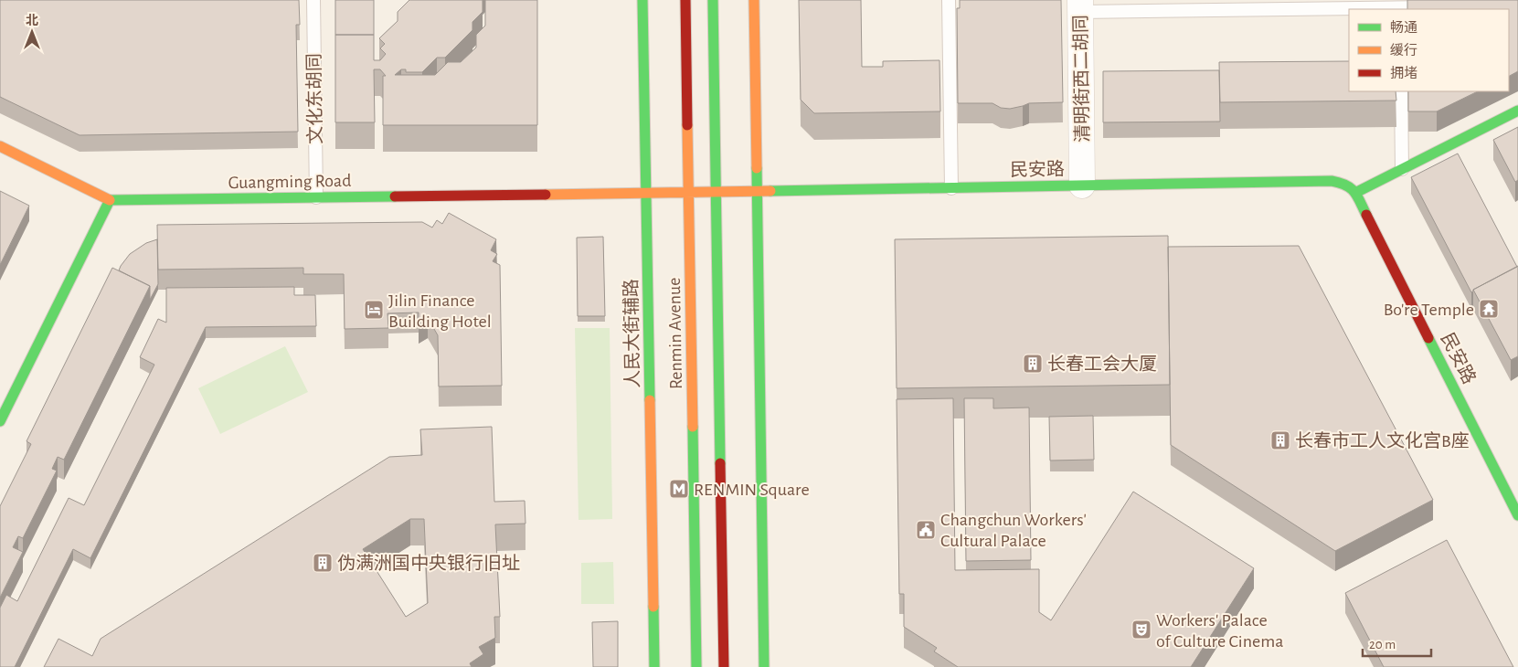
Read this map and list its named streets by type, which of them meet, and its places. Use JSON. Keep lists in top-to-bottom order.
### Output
{
  "streets": {
    "main road": [
      "民安路",
      "Guangming Road",
      "人民大街辅路",
      "Renmin Avenue"
    ],
    "street": ["清明街西二胡同"],
    "lane": ["文化东胡同"]
  },
  "crossings": [
    ["清明街西二胡同", "民安路"],
    ["文化东胡同", "Guangming Road"],
    ["民安路", "Guangming Road"],
    ["Guangming Road", "人民大街辅路"],
    ["Guangming Road", "Renmin Avenue"]
  ],
  "places": {
    "temple": ["Bo're Temple"],
    "hotel": ["Jilin Finance Building Hotel"],
    "building": ["长春工会大厦", "长春市工人文化宫B座", "伪满洲国中央银行旧址"],
    "metro station": ["RENMIN Square"],
    "public building": ["Changchun Workers' Cultural Palace"],
    "theatre": ["Workers' Palace of Culture Cinema"]
  },
  "legend": ["畅通", "缓行", "拥堵"],
  "scale_bar": "20 m",
  "north": "top"
}
